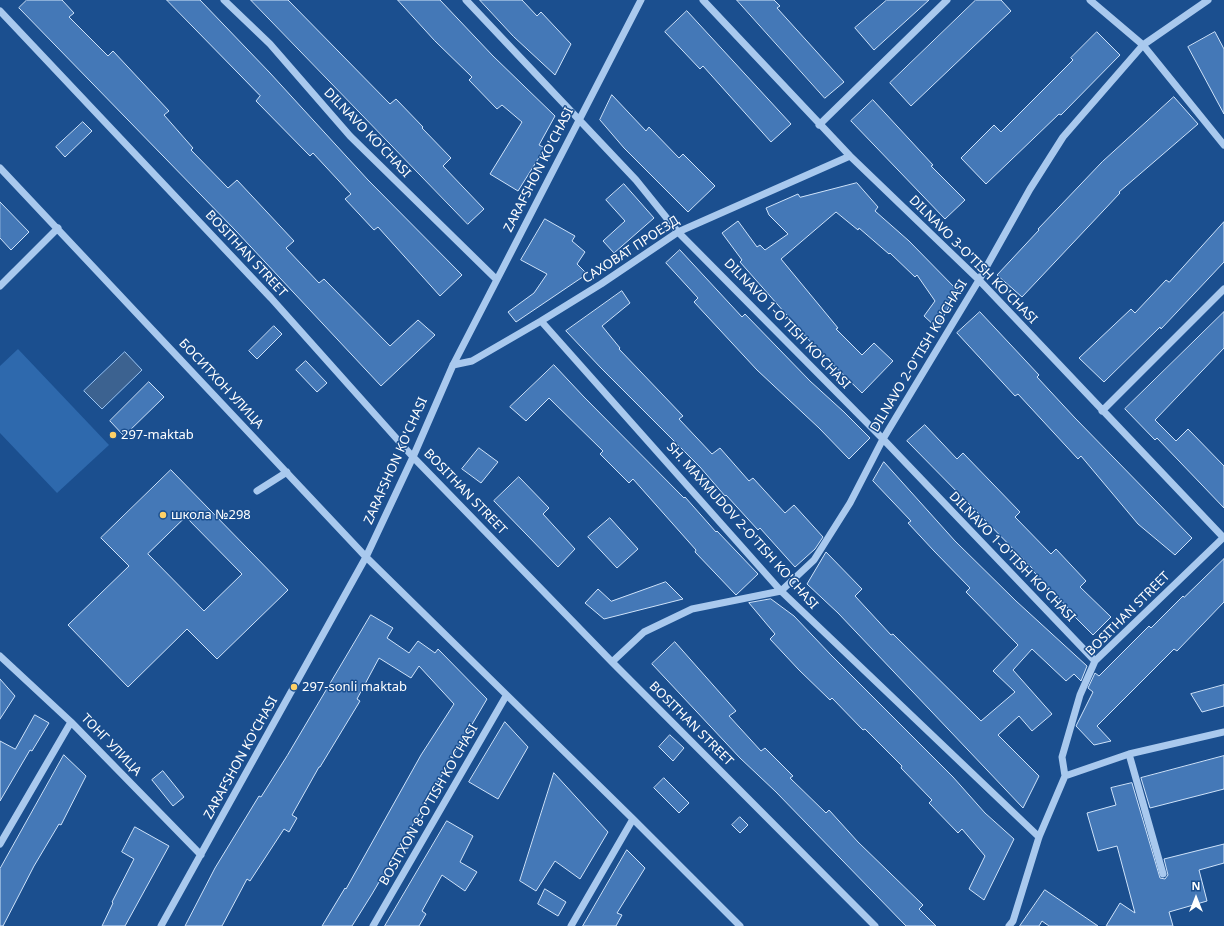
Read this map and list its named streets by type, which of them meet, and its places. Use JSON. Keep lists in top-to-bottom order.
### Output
{
  "streets": {
    "street": [
      "DILNAVO KO'CHASI",
      "ZARAFSHON KO'CHASI",
      "САХОВАТ ПРОЕЗД",
      "BOSITHAN STREET",
      "DILNAVO 3-O'TISH KO'CHASI",
      "DILNAVO 1-O'TISH KO'CHASI",
      "DILNAVO 2-O'TISH KO'CHASI",
      "БОСИТХОН УЛИЦА",
      "SH. MAXMUDOV 2-O'TISH KO'CHASI",
      "ТОНГ УЛИЦА",
      "BOSITXON 8-O'TISH KO'CHASI"
    ]
  },
  "crossings": [
    ["DILNAVO KO'CHASI", "ZARAFSHON KO'CHASI"],
    ["ZARAFSHON KO'CHASI", "САХОВАТ ПРОЕЗД"],
    ["ZARAFSHON KO'CHASI", "BOSITHAN STREET"],
    ["ZARAFSHON KO'CHASI", "DILNAVO 1-O'TISH KO'CHASI"],
    ["ZARAFSHON KO'CHASI", "БОСИТХОН УЛИЦА"],
    ["ZARAFSHON KO'CHASI", "ТОНГ УЛИЦА"],
    ["САХОВАТ ПРОЕЗД", "DILNAVO 3-O'TISH KO'CHASI"],
    ["САХОВАТ ПРОЕЗД", "DILNAVO 1-O'TISH KO'CHASI"],
    ["САХОВАТ ПРОЕЗД", "SH. MAXMUDOV 2-O'TISH KO'CHASI"],
    ["BOSITHAN STREET", "DILNAVO 3-O'TISH KO'CHASI"],
    ["BOSITHAN STREET", "DILNAVO 1-O'TISH KO'CHASI"],
    ["DILNAVO 3-O'TISH KO'CHASI", "DILNAVO 2-O'TISH KO'CHASI"],
    ["DILNAVO 1-O'TISH KO'CHASI", "DILNAVO 2-O'TISH KO'CHASI"],
    ["DILNAVO 2-O'TISH KO'CHASI", "SH. MAXMUDOV 2-O'TISH KO'CHASI"]
  ],
  "places": ["297-maktab", "школа №298", "297-sonli maktab"],
  "north": "top"
}
